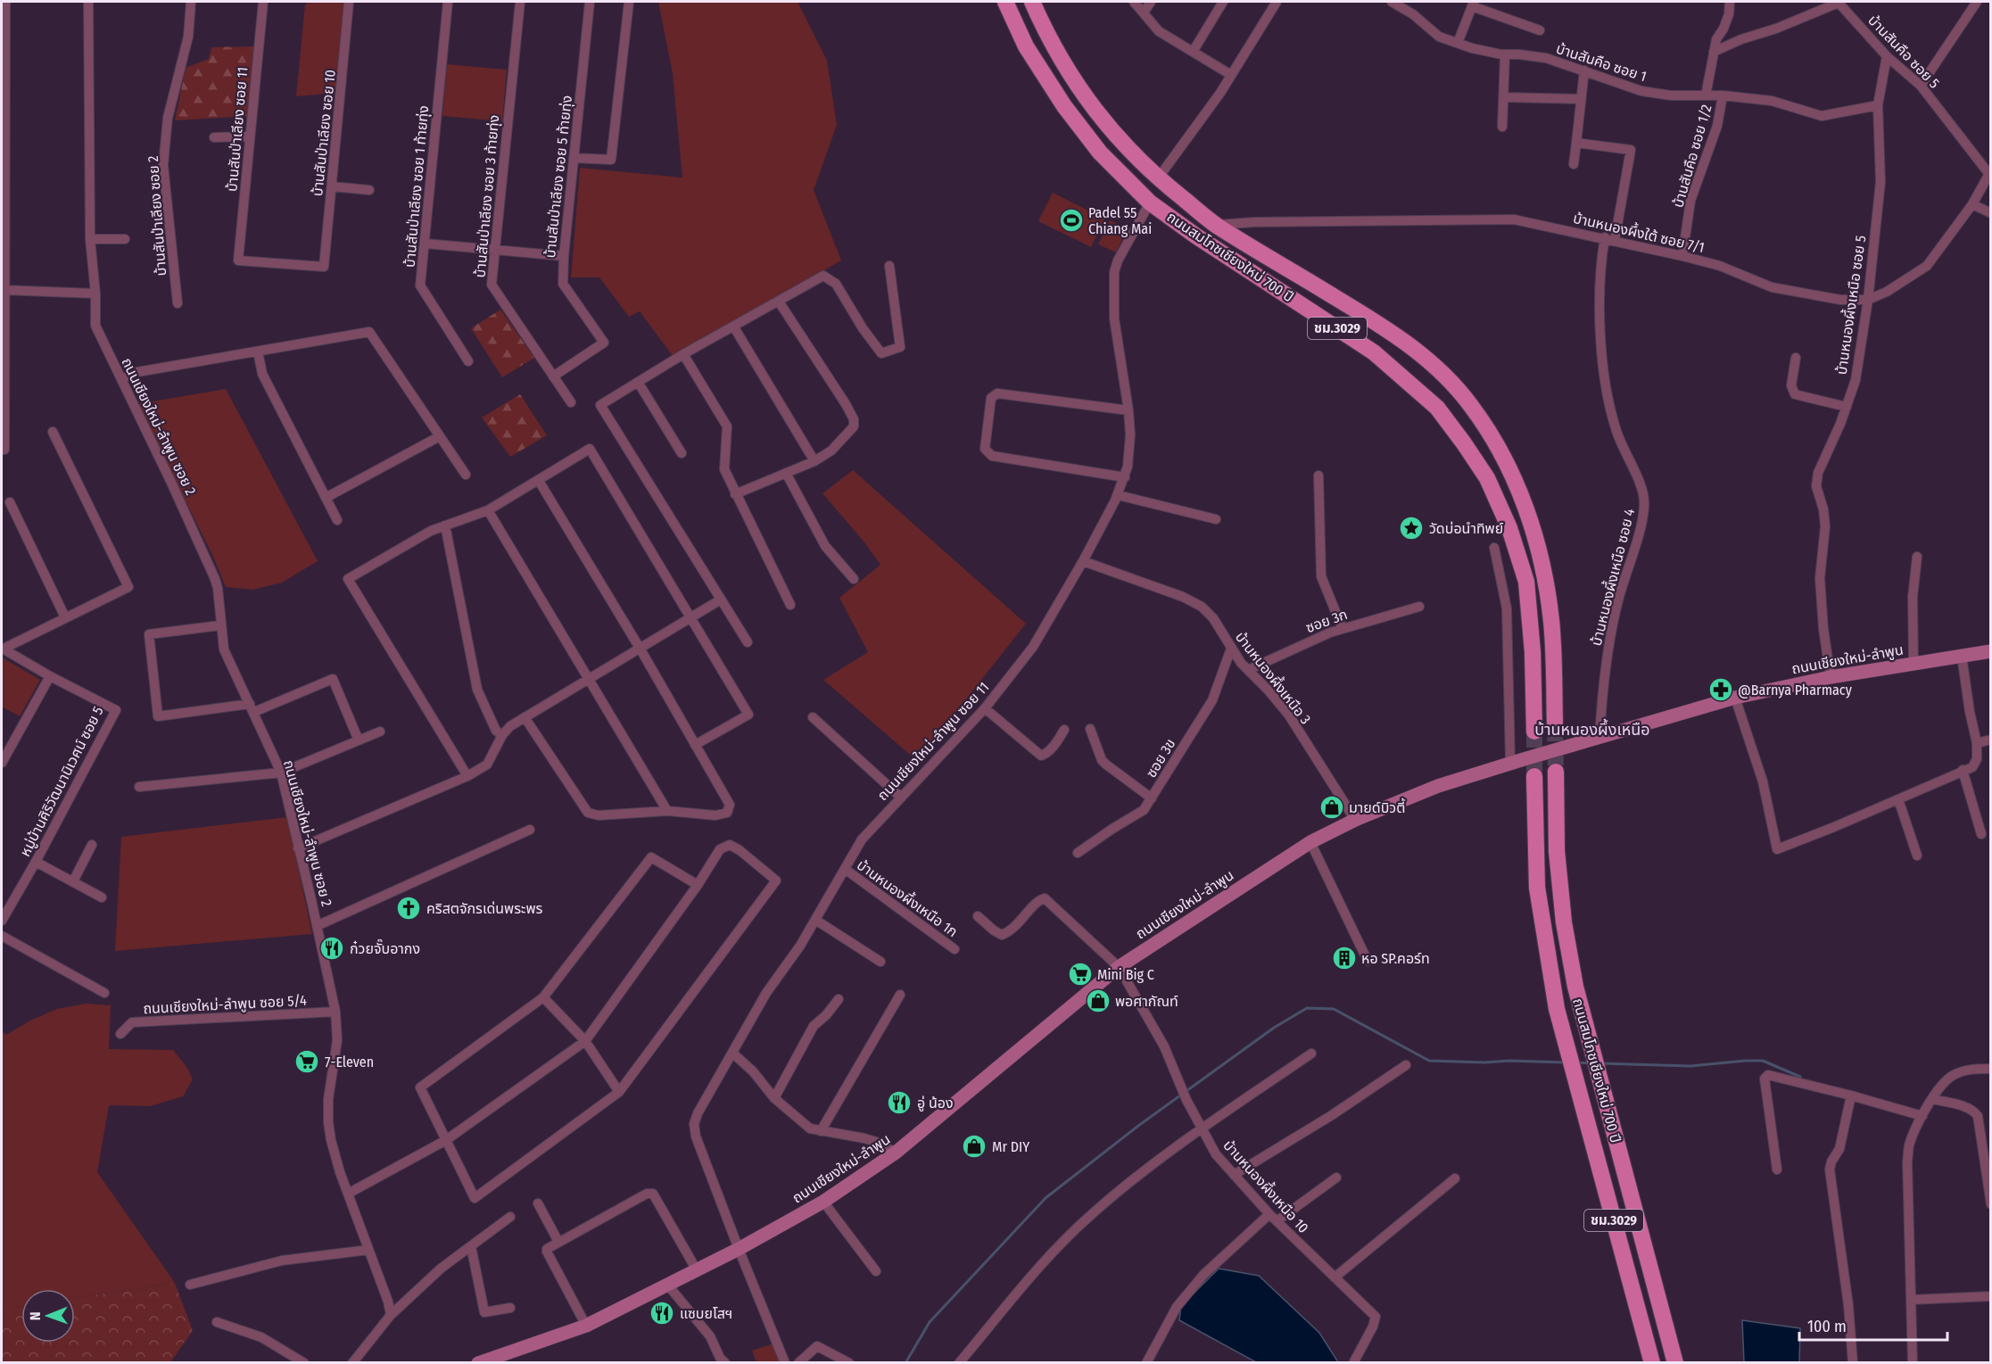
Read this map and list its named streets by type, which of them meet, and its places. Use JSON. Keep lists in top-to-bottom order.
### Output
{
  "streets": {
    "main road": ["ถนนสมโภชเชียงใหม่ 700 ปี", "ชม.3029", "ถนนเชียงใหม่-ลำพูน"],
    "street": [
      "บ้านสันคือ ซอย 5",
      "บ้านสันคือ ซอย 1",
      "บ้านสันป่าเลียง ซอย 11",
      "บ้านสันป่าเลียง ซอย 10",
      "บ้านสันคือ ซอย 1/2",
      "บ้านสันป่าเลียง ซอย 5 ท้ายทุ่ง",
      "บ้านสันป่าเลียง ซอย 1 ท้ายทุ่ง",
      "บ้านสันป่าเลียง ซอย 3 ท้ายทุ่ง",
      "บ้านสันป่าเลียง ซอย 2",
      "บ้านหนองผึ้งใต้ ซอย 7/1",
      "บ้านหนองผึ้งเหนือ ซอย 5",
      "ถนนเชียงใหม่-ลำพูน ซอย 2",
      "บ้านหนองผึ้งเหนือ ซอย 4",
      "ซอย 3ก",
      "บ้านหนองผึ้งเหนือ 3",
      "ถนนเชียงใหม่-ลำพูน ซอย 11",
      "ซอย 3ข",
      "หมู่บ้านศิริวัฒนานิเวศน์ ซอย 5",
      "บ้านหนองผึ้งเหนือ 1ก",
      "ถนนเชียงใหม่-ลำพูน ซอย 5/4",
      "บ้านหนองผึ้งเหนือ 10"
    ]
  },
  "crossings": [
    ["บ้านสันคือ ซอย 5", "บ้านหนองผึ้งใต้ ซอย 7/1"],
    ["บ้านสันคือ ซอย 5", "บ้านหนองผึ้งเหนือ ซอย 5"],
    ["บ้านสันคือ ซอย 1", "บ้านสันคือ ซอย 1/2"],
    ["บ้านสันคือ ซอย 1", "บ้านหนองผึ้งเหนือ ซอย 5"],
    ["บ้านสันป่าเลียง ซอย 11", "บ้านสันป่าเลียง ซอย 10"],
    ["บ้านสันคือ ซอย 1/2", "บ้านหนองผึ้งใต้ ซอย 7/1"],
    ["บ้านสันป่าเลียง ซอย 5 ท้ายทุ่ง", "บ้านสันป่าเลียง ซอย 3 ท้ายทุ่ง"],
    ["บ้านหนองผึ้งใต้ ซอย 7/1", "ถนนสมโภชเชียงใหม่ 700 ปี"],
    ["บ้านหนองผึ้งใต้ ซอย 7/1", "บ้านหนองผึ้งเหนือ ซอย 5"],
    ["บ้านหนองผึ้งใต้ ซอย 7/1", "บ้านหนองผึ้งเหนือ ซอย 4"],
    ["ถนนสมโภชเชียงใหม่ 700 ปี", "ถนนเชียงใหม่-ลำพูน ซอย 11"],
    ["บ้านหนองผึ้งเหนือ ซอย 5", "ถนนเชียงใหม่-ลำพูน"],
    ["ถนนเชียงใหม่-ลำพูน ซอย 2", "ถนนเชียงใหม่-ลำพูน ซอย 5/4"],
    ["บ้านหนองผึ้งเหนือ ซอย 4", "ถนนเชียงใหม่-ลำพูน"],
    ["ซอย 3ก", "บ้านหนองผึ้งเหนือ 3"],
    ["ถนนเชียงใหม่-ลำพูน", "บ้านหนองผึ้งเหนือ 3"],
    ["ถนนเชียงใหม่-ลำพูน", "ถนนเชียงใหม่-ลำพูน ซอย 11"],
    ["ถนนเชียงใหม่-ลำพูน", "บ้านหนองผึ้งเหนือ 10"],
    ["บ้านหนองผึ้งเหนือ 3", "ถนนเชียงใหม่-ลำพูน ซอย 11"],
    ["บ้านหนองผึ้งเหนือ 3", "ซอย 3ข"],
    ["ถนนเชียงใหม่-ลำพูน ซอย 11", "บ้านหนองผึ้งเหนือ 1ก"]
  ],
  "districts": ["บ้านหนองผึ้งเหนือ"],
  "places": {
    "sports": ["Padel 55 Chiang Mai"],
    "place": ["วัดบ่อนำทิพย์"],
    "pharmacy": ["@Barnya Pharmacy"],
    "shop": ["มายด์บิวตี้", "พอศากัณท์", "Mr DIY"],
    "church": ["คริสตจักรเด่นพระพร"],
    "restaurant": ["ก๋วยจั๊บอากง", "อู่ น้อง", "แซบยโสฯ"],
    "building": ["หอ SP.คอร์ท"],
    "supermarket": ["Mini Big C", "7-Eleven"]
  },
  "scale_bar": "100 m",
  "north": "left"
}
